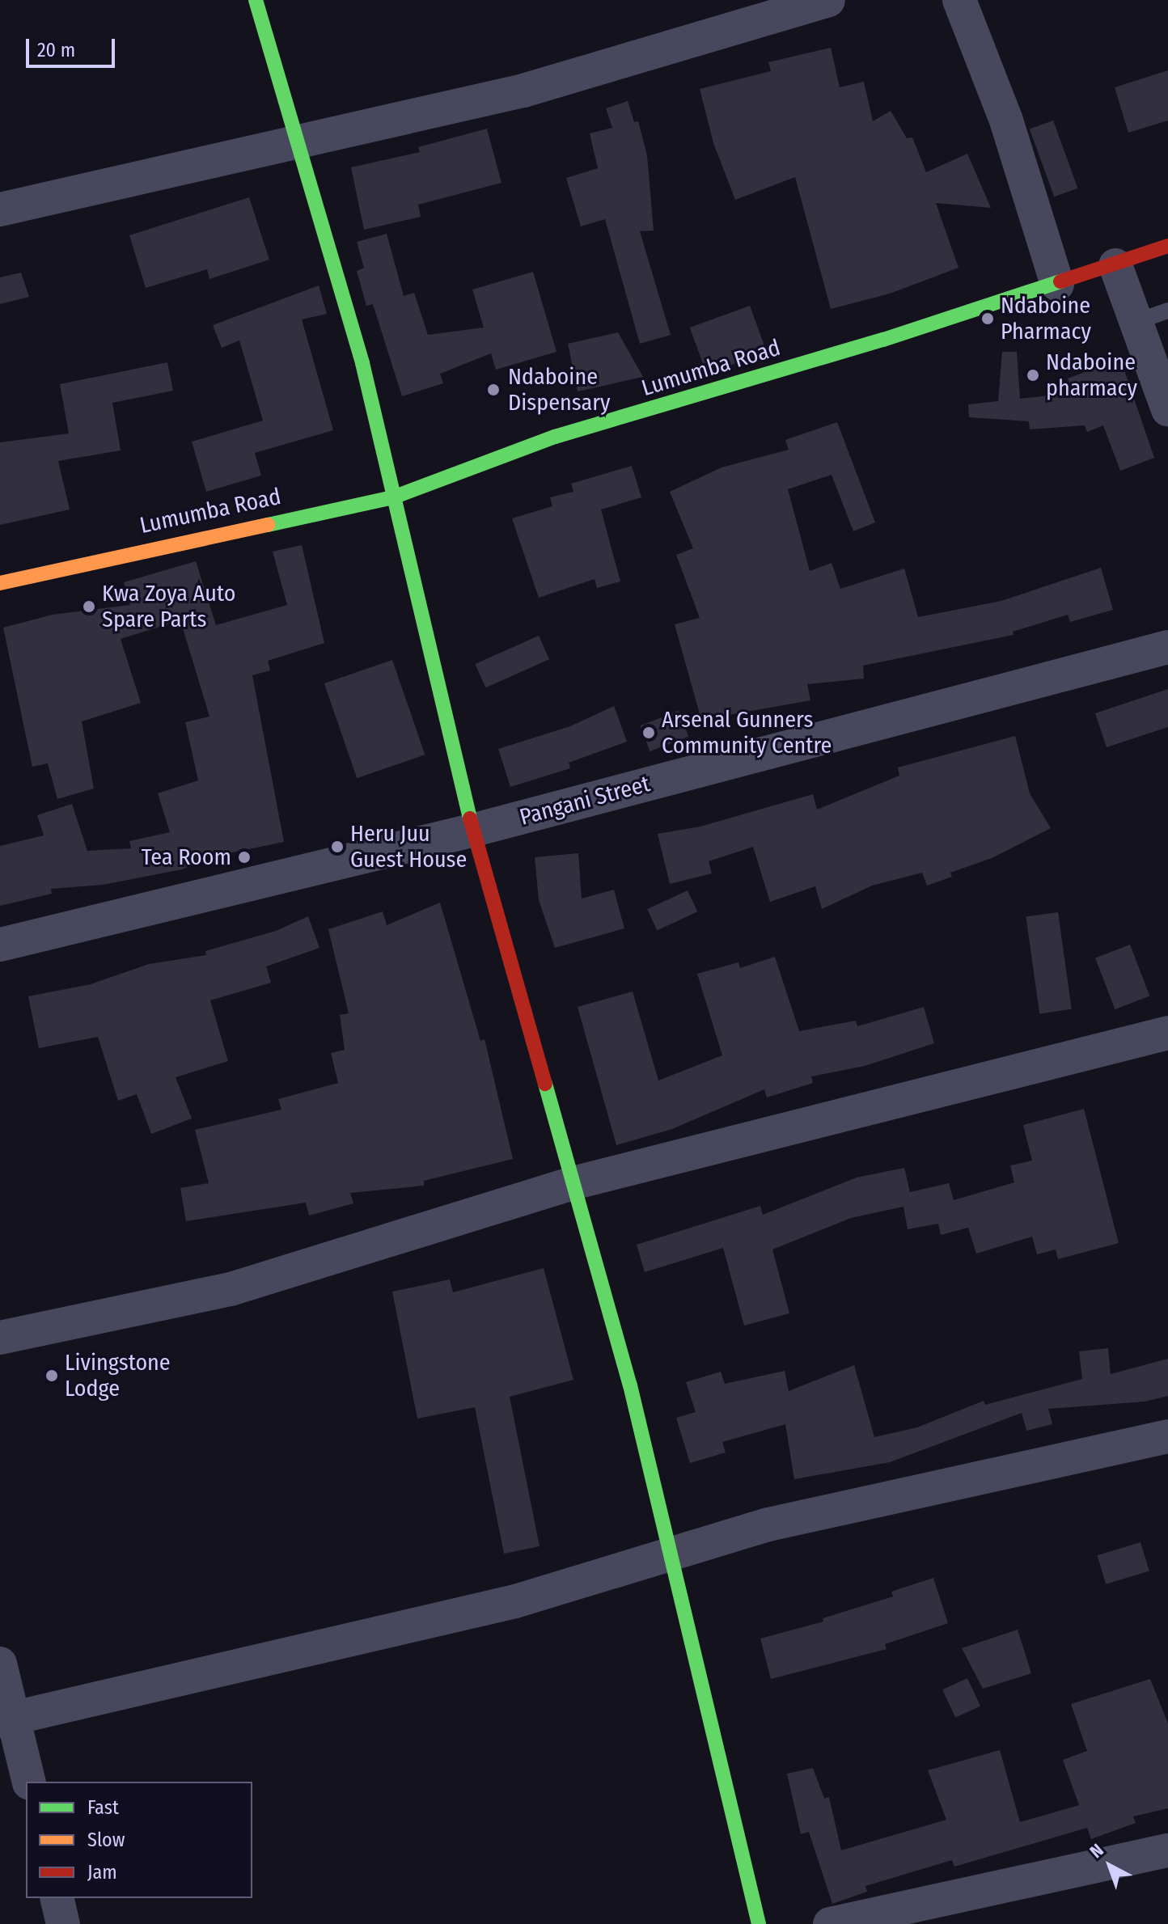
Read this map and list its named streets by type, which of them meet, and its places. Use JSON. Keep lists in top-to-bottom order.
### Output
{
  "streets": {
    "street": ["Lumumba Road", "Pangani Street"]
  },
  "places": [
    "Ndaboine Pharmacy",
    "Ndaboine pharmacy",
    "Ndaboine Dispensary",
    "Kwa Zoya Auto Spare Parts",
    "Arsenal Gunners Community Centre",
    "Heru Juu Guest House",
    "Tea Room",
    "Livingstone Lodge"
  ],
  "legend": ["Fast", "Slow", "Jam"],
  "scale_bar": "20 m",
  "north": "top left"
}
